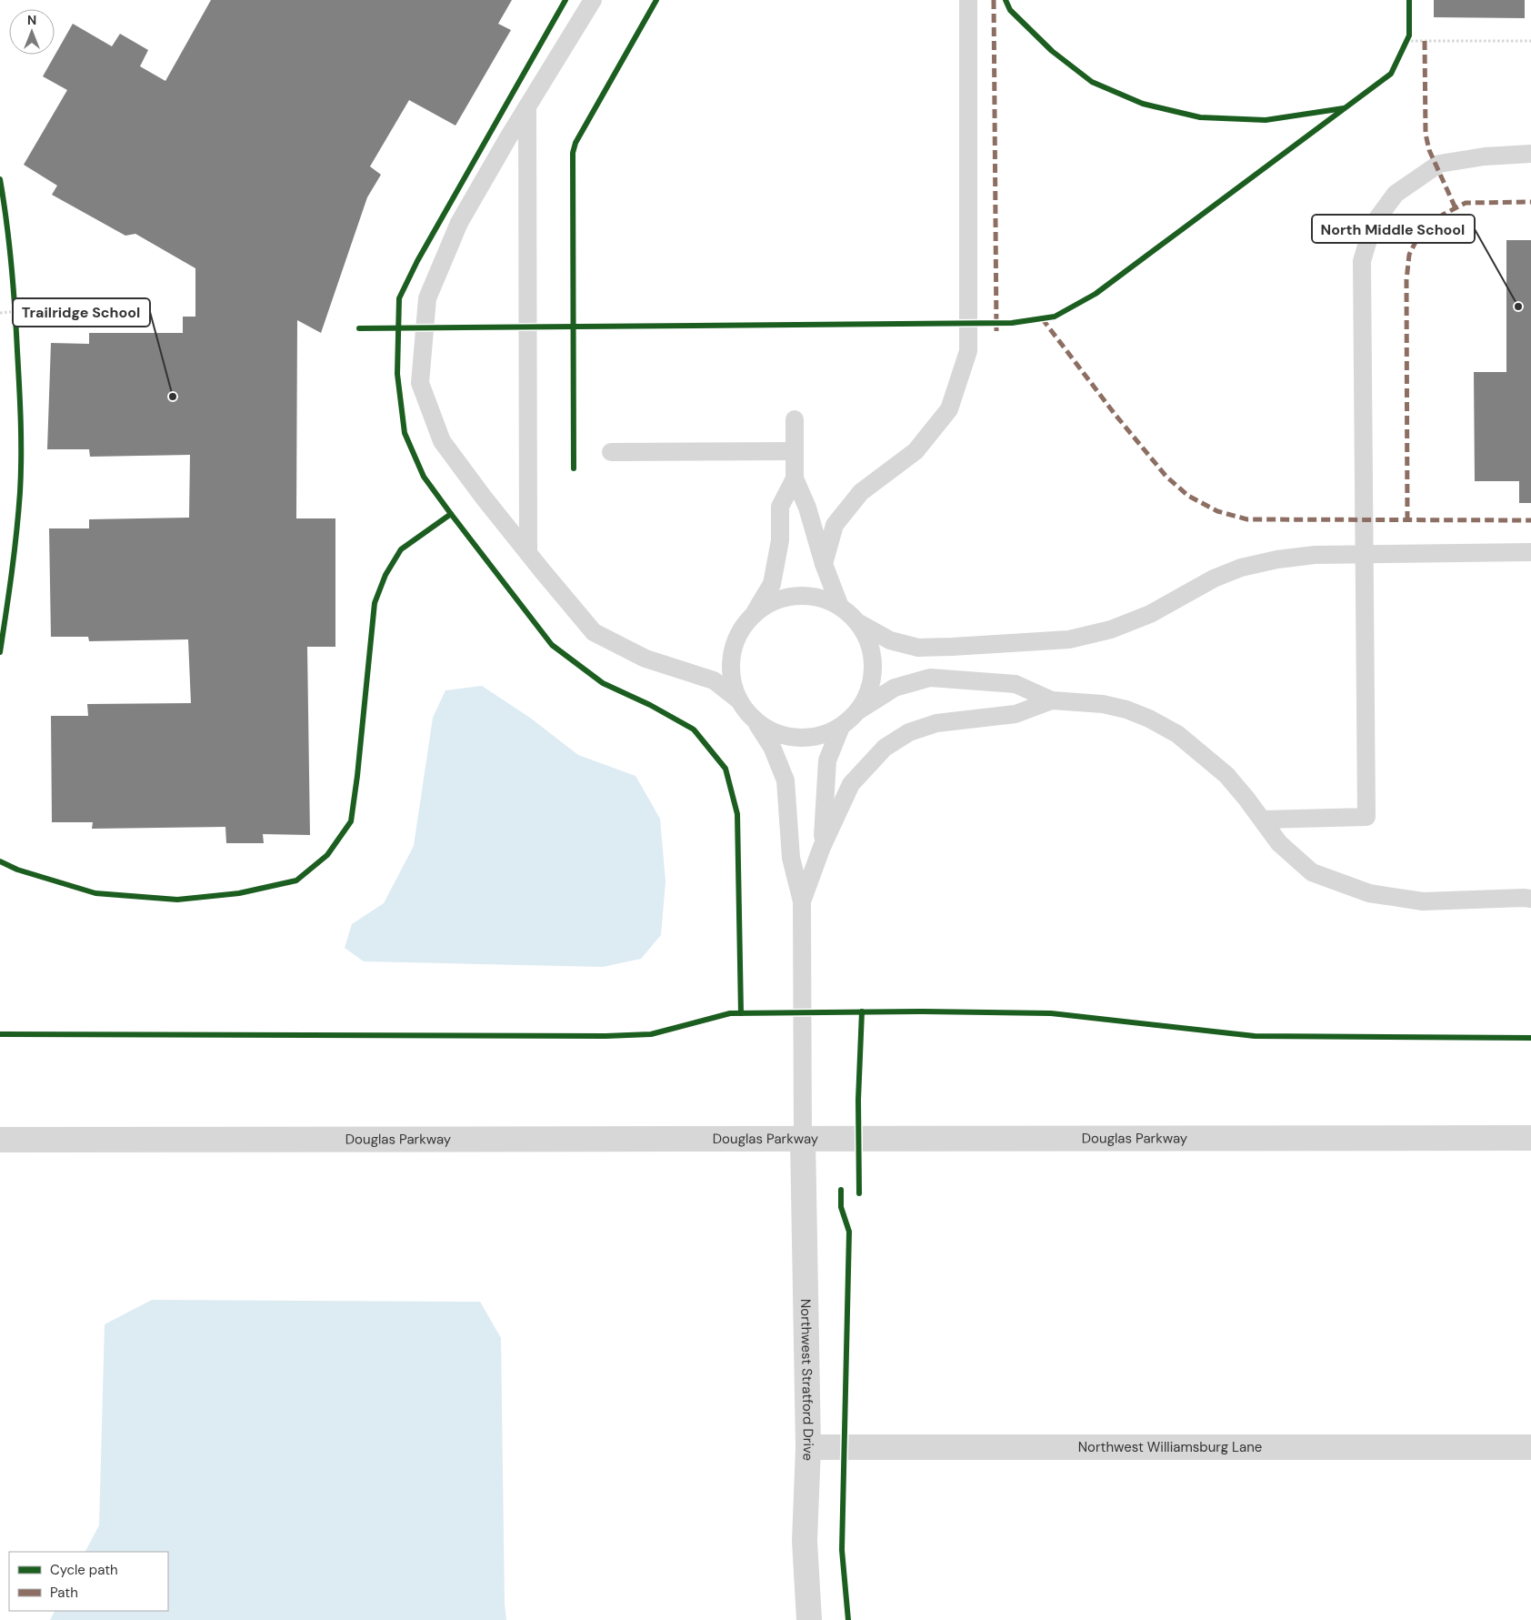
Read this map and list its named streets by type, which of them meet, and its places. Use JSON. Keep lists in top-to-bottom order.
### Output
{
  "streets": {
    "street": ["Douglas Parkway", "Northwest Stratford Drive", "Northwest Williamsburg Lane"]
  },
  "crossings": [
    ["Douglas Parkway", "Northwest Stratford Drive"],
    ["Northwest Stratford Drive", "Northwest Williamsburg Lane"]
  ],
  "places": ["North Middle School", "Trailridge School"],
  "legend": ["Cycle path", "Path"],
  "north": "top"
}
